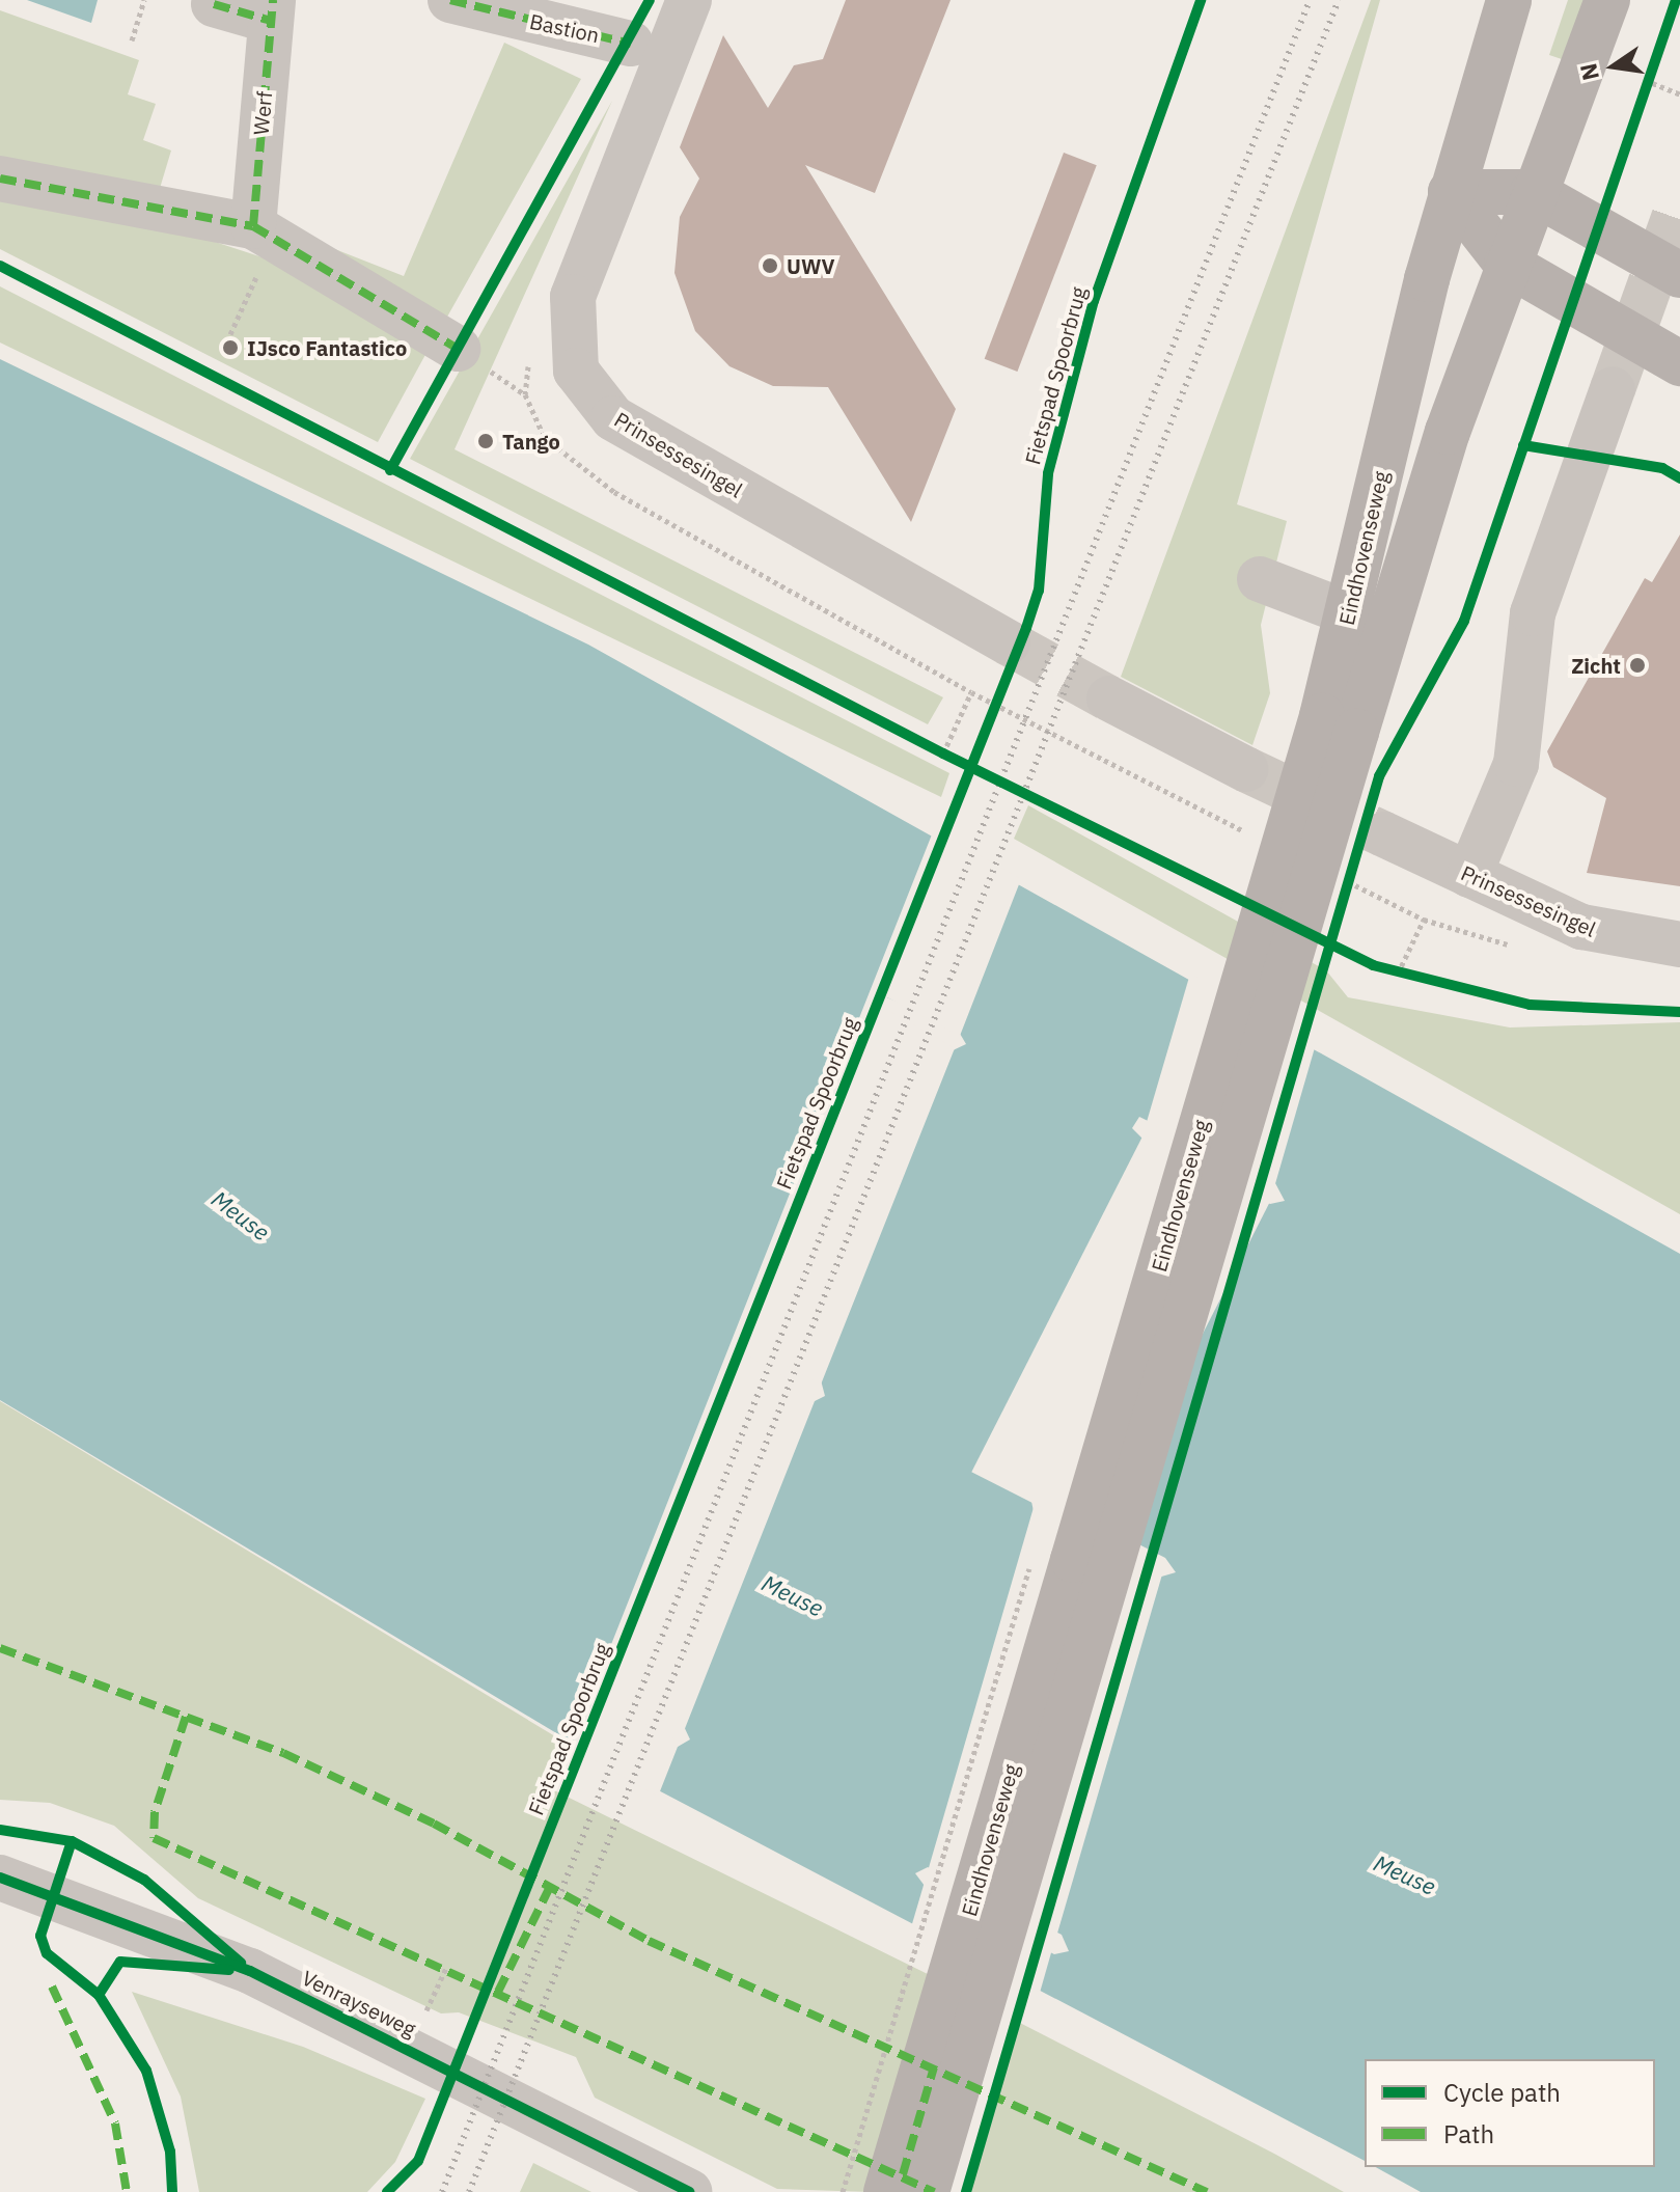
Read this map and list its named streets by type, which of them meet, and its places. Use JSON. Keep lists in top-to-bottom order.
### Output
{
  "streets": {
    "main road": ["Eindhovenseweg"],
    "street": [
      "Bastion",
      "Werf",
      "Prinsessesingel",
      "Venrayseweg"
    ],
    "cycle path": ["Fietspad Spoorbrug"]
  },
  "water": ["Meuse"],
  "places": [
    "UWV",
    "IJsco Fantastico",
    "Tango",
    "Zicht"
  ],
  "legend": ["Cycle path", "Path"],
  "north": "left"
}
